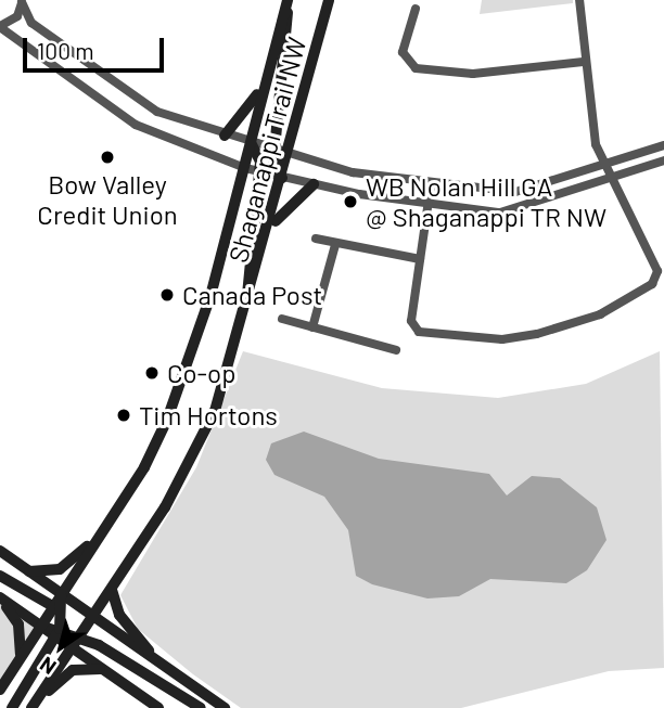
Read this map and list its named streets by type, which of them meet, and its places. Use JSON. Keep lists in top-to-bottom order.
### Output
{
  "streets": {
    "main road": ["Shaganappi Trail NW"]
  },
  "places": [
    "Bow Valley Credit Union",
    "WB Nolan Hill GA @ Shaganappi TR NW",
    "Canada Post",
    "Co-op",
    "Tim Hortons"
  ],
  "scale_bar": "100 m",
  "north": "bottom left"
}
